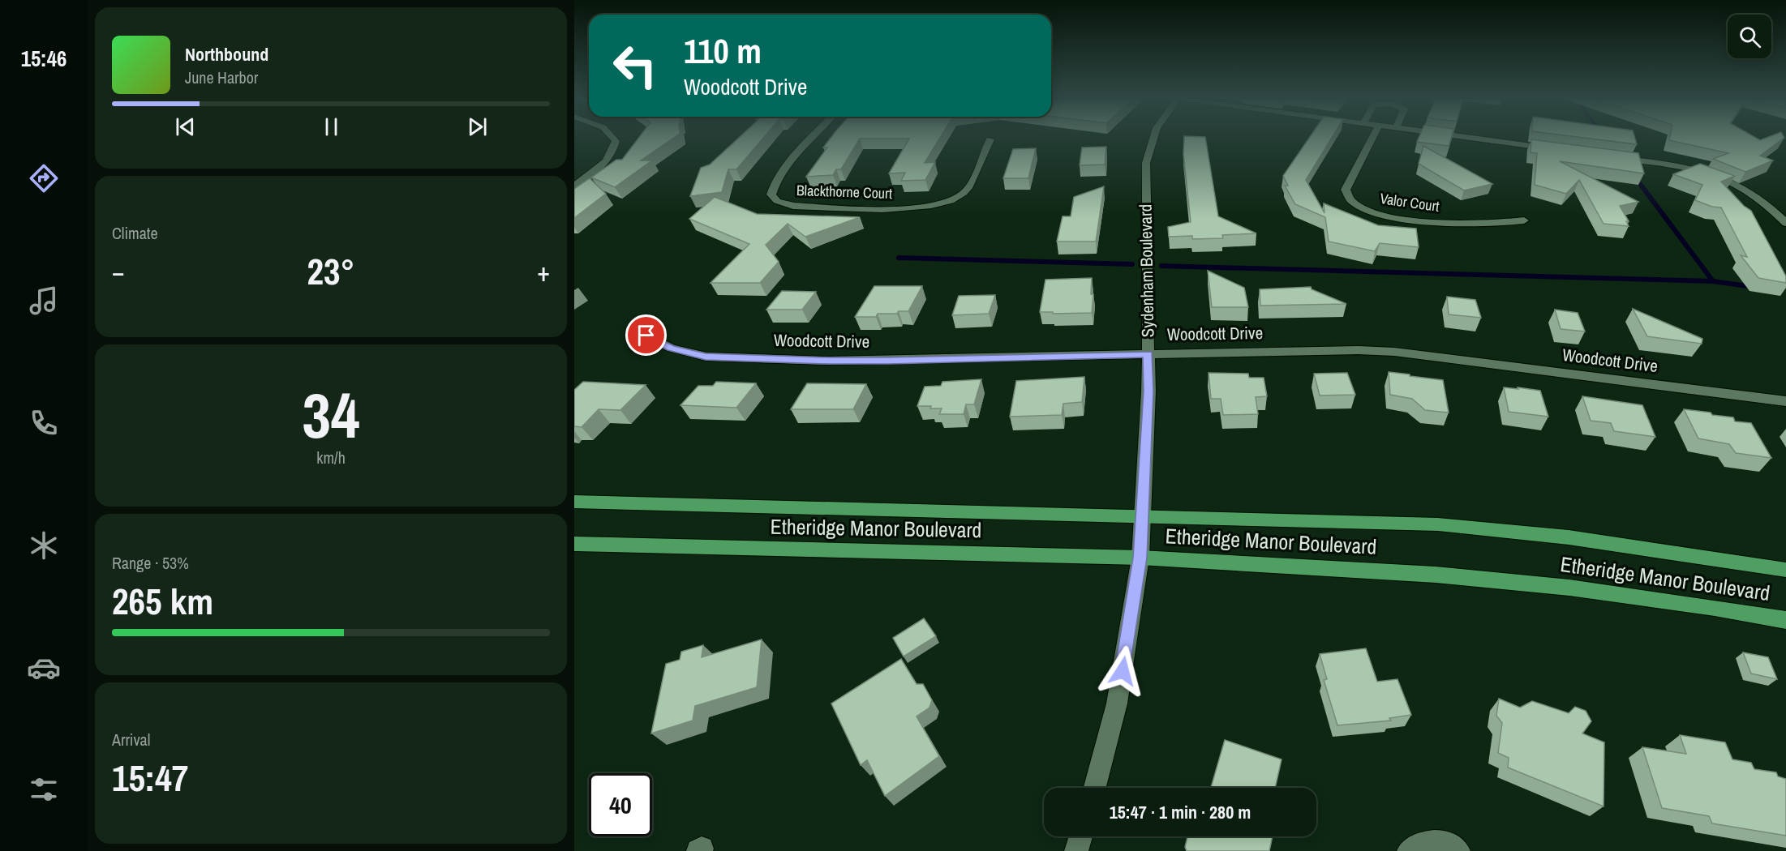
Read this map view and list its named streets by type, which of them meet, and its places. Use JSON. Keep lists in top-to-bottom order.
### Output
{
  "streets": {
    "main road": ["Etheridge Manor Boulevard"],
    "street": [
      "Blackthorne Court",
      "Valor Court",
      "Sydenham Boulevard",
      "Woodcott Drive"
    ]
  },
  "crossings": [
    ["Sydenham Boulevard", "Woodcott Drive"],
    ["Sydenham Boulevard", "Etheridge Manor Boulevard"]
  ],
  "page": {
    "tabs": "15:46",
    "turn": ["110 m", "Woodcott Drive"],
    "song": ["Northbound", "June Harbor"],
    "tile": [
      "Climate",
      ["34", "km/h"],
      ["Range · 53%", "265 km"],
      ["Arrival", "15:47"]
    ],
    "heat": ["−", "23°", "+"],
    "limit": "40",
    "trip": "15:47 · 1 min · 280 m"
  }
}
